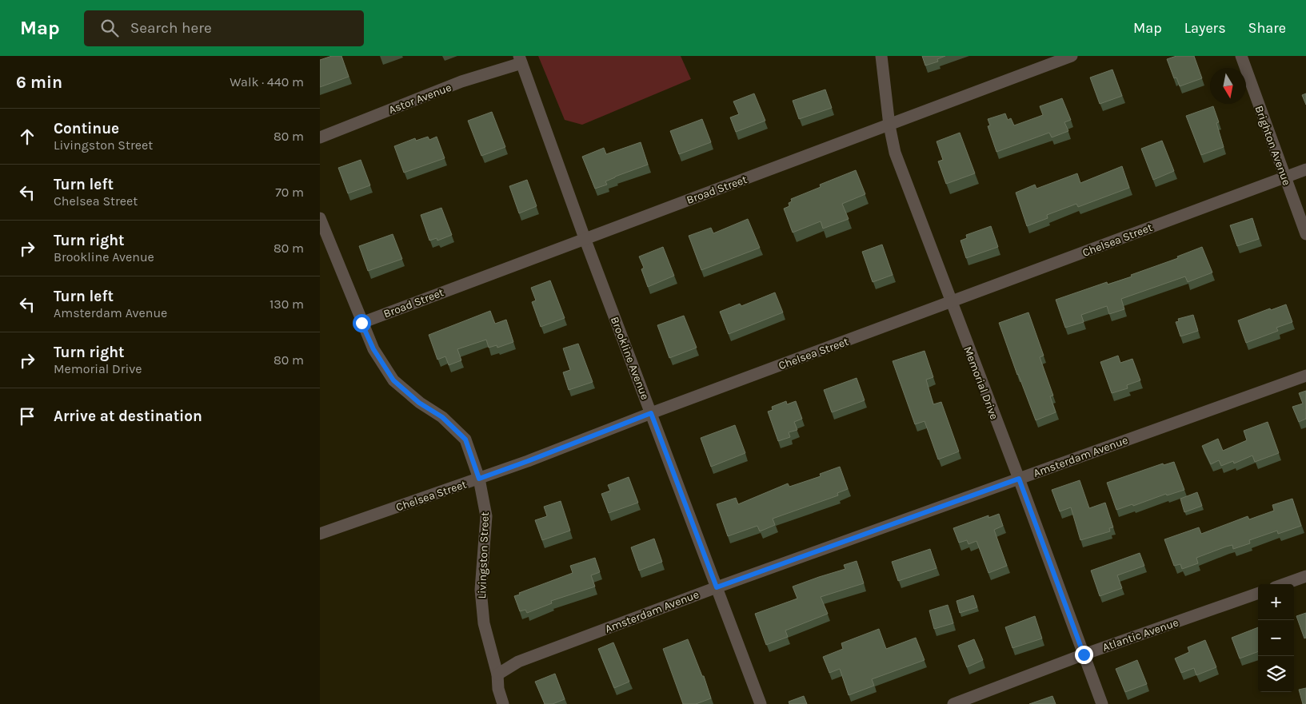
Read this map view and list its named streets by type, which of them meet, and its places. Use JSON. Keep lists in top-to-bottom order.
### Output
{
  "streets": {
    "street": [
      "Astor Avenue",
      "Brighton Avenue",
      "Broad Street",
      "Chelsea Street",
      "Brookline Avenue",
      "Memorial Drive",
      "Amsterdam Avenue",
      "Livingston Street",
      "Atlantic Avenue"
    ]
  },
  "crossings": [
    ["Astor Avenue", "Brookline Avenue"],
    ["Brighton Avenue", "Chelsea Street"],
    ["Broad Street", "Brookline Avenue"],
    ["Broad Street", "Memorial Drive"],
    ["Broad Street", "Livingston Street"],
    ["Chelsea Street", "Brookline Avenue"],
    ["Chelsea Street", "Memorial Drive"],
    ["Chelsea Street", "Livingston Street"],
    ["Brookline Avenue", "Amsterdam Avenue"],
    ["Memorial Drive", "Amsterdam Avenue"],
    ["Memorial Drive", "Atlantic Avenue"],
    ["Amsterdam Avenue", "Livingston Street"]
  ],
  "north": "bottom",
  "page": {
    "header": "Map",
    "search": "Search here",
    "nav": ["Map", "Layers", "Share"],
    "heading": ["6 min", "Walk · 440 m"],
    "list": [
      ["Continue", "Livingston Street", "80 m"],
      ["Turn left", "Chelsea Street", "70 m"],
      ["Turn right", "Brookline Avenue", "80 m"],
      ["Turn left", "Amsterdam Avenue", "130 m"],
      ["Turn right", "Memorial Drive", "80 m"],
      "Arrive at destination"
    ],
    "map_buttons": ["+", "−"]
  }
}
